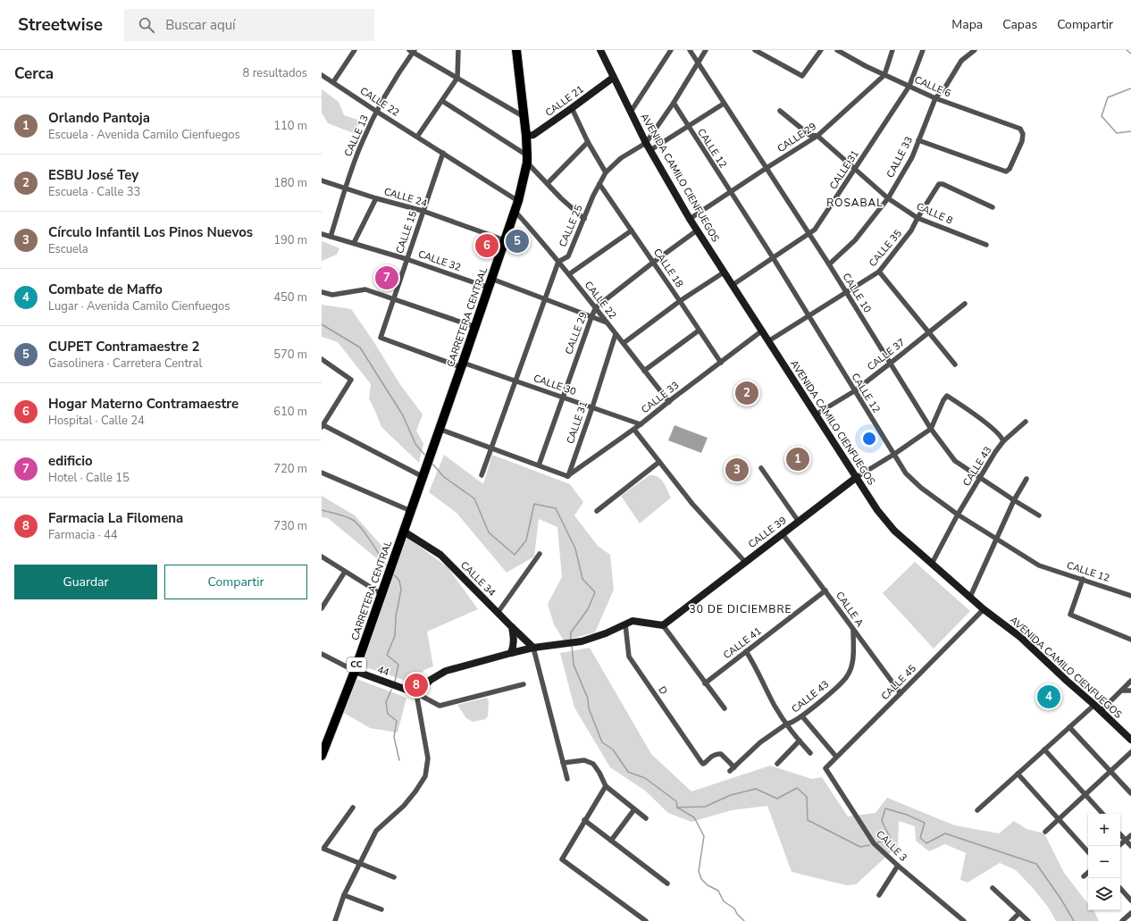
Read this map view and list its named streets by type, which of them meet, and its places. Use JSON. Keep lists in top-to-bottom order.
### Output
{
  "streets": {
    "highway": ["CARRETERA CENTRAL", "CC"],
    "main road": [
      "CALLE 21",
      "AVENIDA CAMILO CIENFUEGOS",
      "CALLE 39",
      "CALLE 34",
      "44"
    ],
    "street": [
      "CALLE 6",
      "CALLE 22",
      "CALLE 13",
      "CALLE 29",
      "CALLE 12",
      "CALLE 33",
      "CALLE 31",
      "CALLE 24",
      "CALLE 8",
      "CALLE 25",
      "CALLE 15",
      "CALLE 35",
      "CALLE 32",
      "CALLE 18",
      "CALLE 10",
      "CALLE 37",
      "CALLE 30",
      "CALLE 43",
      "CALLE A",
      "CALLE 41",
      "CALLE 45",
      "D",
      "CALLE 3"
    ]
  },
  "crossings": [
    ["CALLE 6", "CALLE 29"],
    ["CALLE 6", "CALLE 33"],
    ["CALLE 6", "CALLE 31"],
    ["CALLE 21", "AVENIDA CAMILO CIENFUEGOS"],
    ["CALLE 21", "CARRETERA CENTRAL"],
    ["CALLE 22", "CALLE 13"],
    ["CALLE 22", "CALLE 29"],
    ["CALLE 22", "CALLE 33"],
    ["CALLE 22", "CALLE 31"],
    ["CALLE 22", "CALLE 25"],
    ["CALLE 22", "CALLE 15"],
    ["CALLE 22", "CALLE 32"],
    ["CALLE 22", "CARRETERA CENTRAL"],
    ["CALLE 13", "CALLE 24"],
    ["CALLE 13", "CALLE 32"],
    ["CALLE 29", "CALLE 12"],
    ["CALLE 29", "AVENIDA CAMILO CIENFUEGOS"],
    ["CALLE 29", "CALLE 8"],
    ["CALLE 29", "CALLE 32"],
    ["CALLE 29", "CALLE 18"],
    ["CALLE 29", "CALLE 10"],
    ["CALLE 29", "CALLE 30"],
    ["CALLE 12", "CALLE 31"],
    ["CALLE 12", "CALLE 25"],
    ["CALLE 12", "CALLE 35"],
    ["CALLE 12", "CALLE 37"],
    ["CALLE 12", "CALLE 43"],
    ["CALLE 12", "CALLE 39"],
    ["CALLE 33", "CALLE 31"],
    ["CALLE 33", "AVENIDA CAMILO CIENFUEGOS"],
    ["CALLE 33", "CALLE 8"],
    ["CALLE 33", "CALLE 18"],
    ["CALLE 33", "CALLE 10"],
    ["CALLE 33", "CALLE 30"],
    ["CALLE 31", "AVENIDA CAMILO CIENFUEGOS"],
    ["CALLE 31", "CALLE 8"],
    ["CALLE 31", "CALLE 10"],
    ["CALLE 31", "CALLE 30"],
    ["AVENIDA CAMILO CIENFUEGOS", "CALLE 25"],
    ["AVENIDA CAMILO CIENFUEGOS", "CALLE 35"],
    ["AVENIDA CAMILO CIENFUEGOS", "CALLE 37"],
    ["AVENIDA CAMILO CIENFUEGOS", "CALLE 43"],
    ["AVENIDA CAMILO CIENFUEGOS", "CALLE 39"],
    ["AVENIDA CAMILO CIENFUEGOS", "CALLE 45"],
    ["CALLE 24", "CALLE 15"],
    ["CALLE 24", "CARRETERA CENTRAL"],
    ["CALLE 8", "CALLE 35"],
    ["CALLE 25", "CALLE 32"],
    ["CALLE 25", "CALLE 18"],
    ["CALLE 25", "CALLE 10"],
    ["CALLE 25", "CALLE 30"],
    ["CALLE 15", "CALLE 32"],
    ["CALLE 15", "CALLE 30"],
    ["CALLE 35", "CALLE 10"],
    ["CALLE 32", "CARRETERA CENTRAL"],
    ["CALLE 10", "CALLE 37"],
    ["CALLE 10", "CALLE 43"],
    ["CALLE 10", "CALLE 39"],
    ["CARRETERA CENTRAL", "CALLE 30"],
    ["CARRETERA CENTRAL", "CALLE 34"],
    ["CARRETERA CENTRAL", "44"],
    ["CALLE 43", "CALLE A"],
    ["CALLE 43", "D"],
    ["CALLE 39", "CALLE A"],
    ["CALLE A", "CALLE 41"],
    ["CALLE A", "CALLE 45"],
    ["CALLE 45", "CALLE 3"]
  ],
  "districts": ["ROSABAL", "30 DE DICIEMBRE"],
  "page": {
    "header": "Streetwise",
    "search": "Buscar aquí",
    "nav": ["Mapa", "Capas", "Compartir"],
    "heading": ["Cerca", "8 resultados"],
    "list": [
      {
        "mark": "1",
        "name": "Orlando Pantoja",
        "note": "Escuela · Avenida Camilo Cienfuegos",
        "value": "110 m"
      },
      {
        "mark": "2",
        "name": "ESBU José Tey",
        "note": "Escuela · Calle 33",
        "value": "180 m"
      },
      {
        "mark": "3",
        "name": "Círculo Infantil Los Pinos Nuevos",
        "note": "Escuela",
        "value": "190 m"
      },
      {
        "mark": "4",
        "name": "Combate de Maffo",
        "note": "Lugar · Avenida Camilo Cienfuegos",
        "value": "450 m"
      },
      {
        "mark": "5",
        "name": "CUPET Contramaestre 2",
        "note": "Gasolinera · Carretera Central",
        "value": "570 m"
      },
      {
        "mark": "6",
        "name": "Hogar Materno Contramaestre",
        "note": "Hospital · Calle 24",
        "value": "610 m"
      },
      {
        "mark": "7",
        "name": "edificio",
        "note": "Hotel · Calle 15",
        "value": "720 m"
      },
      {
        "mark": "8",
        "name": "Farmacia La Filomena",
        "note": "Farmacia · 44",
        "value": "730 m"
      }
    ],
    "pins": [
      "5",
      "6",
      "7",
      "2",
      "1",
      "3",
      "8",
      "4"
    ],
    "buttons": ["Guardar", "Compartir"],
    "map_buttons": ["+", "−"]
  }
}
